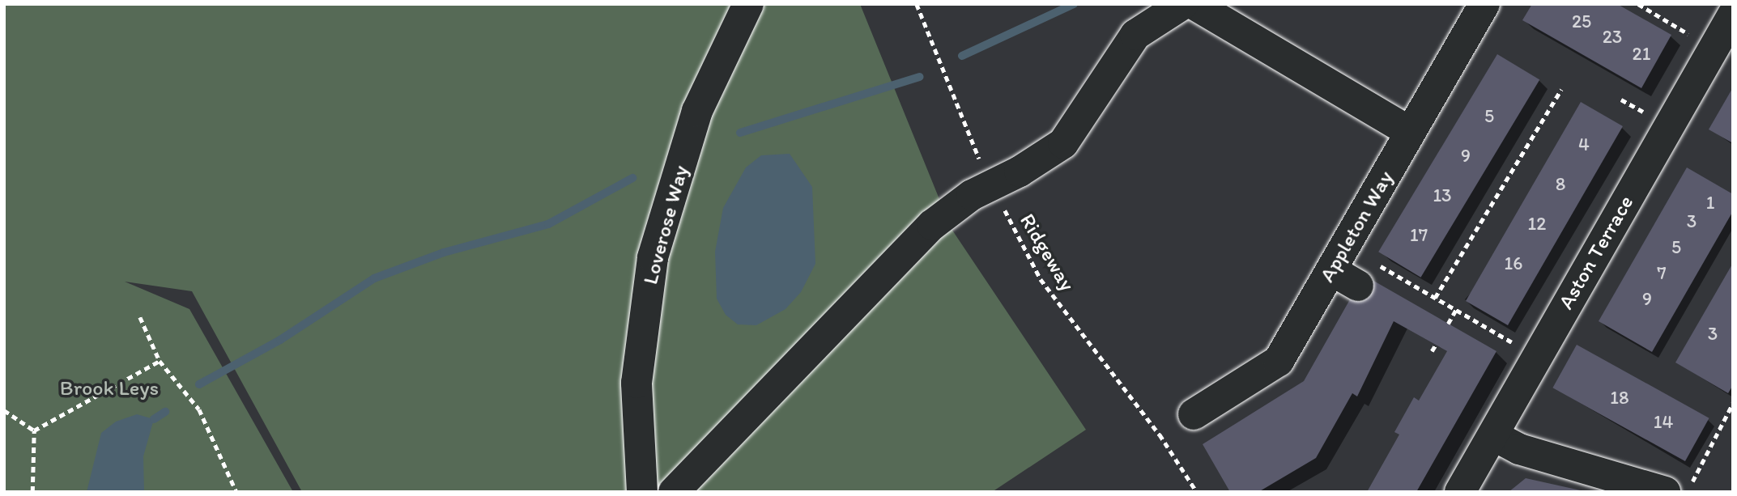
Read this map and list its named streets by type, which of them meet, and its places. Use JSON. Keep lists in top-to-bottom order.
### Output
{
  "streets": {
    "street": ["Loverose Way", "Appleton Way", "Aston Terrace"],
    "path": ["Ridgeway"]
  },
  "parks": ["Brook Leys"],
  "house_numbers": [
    "25",
    "23",
    "21",
    "5",
    "4",
    "9",
    "8",
    "13",
    "1",
    "3",
    "12",
    "17",
    "5",
    "16",
    "7",
    "9",
    "3",
    "18",
    "14"
  ]
}
